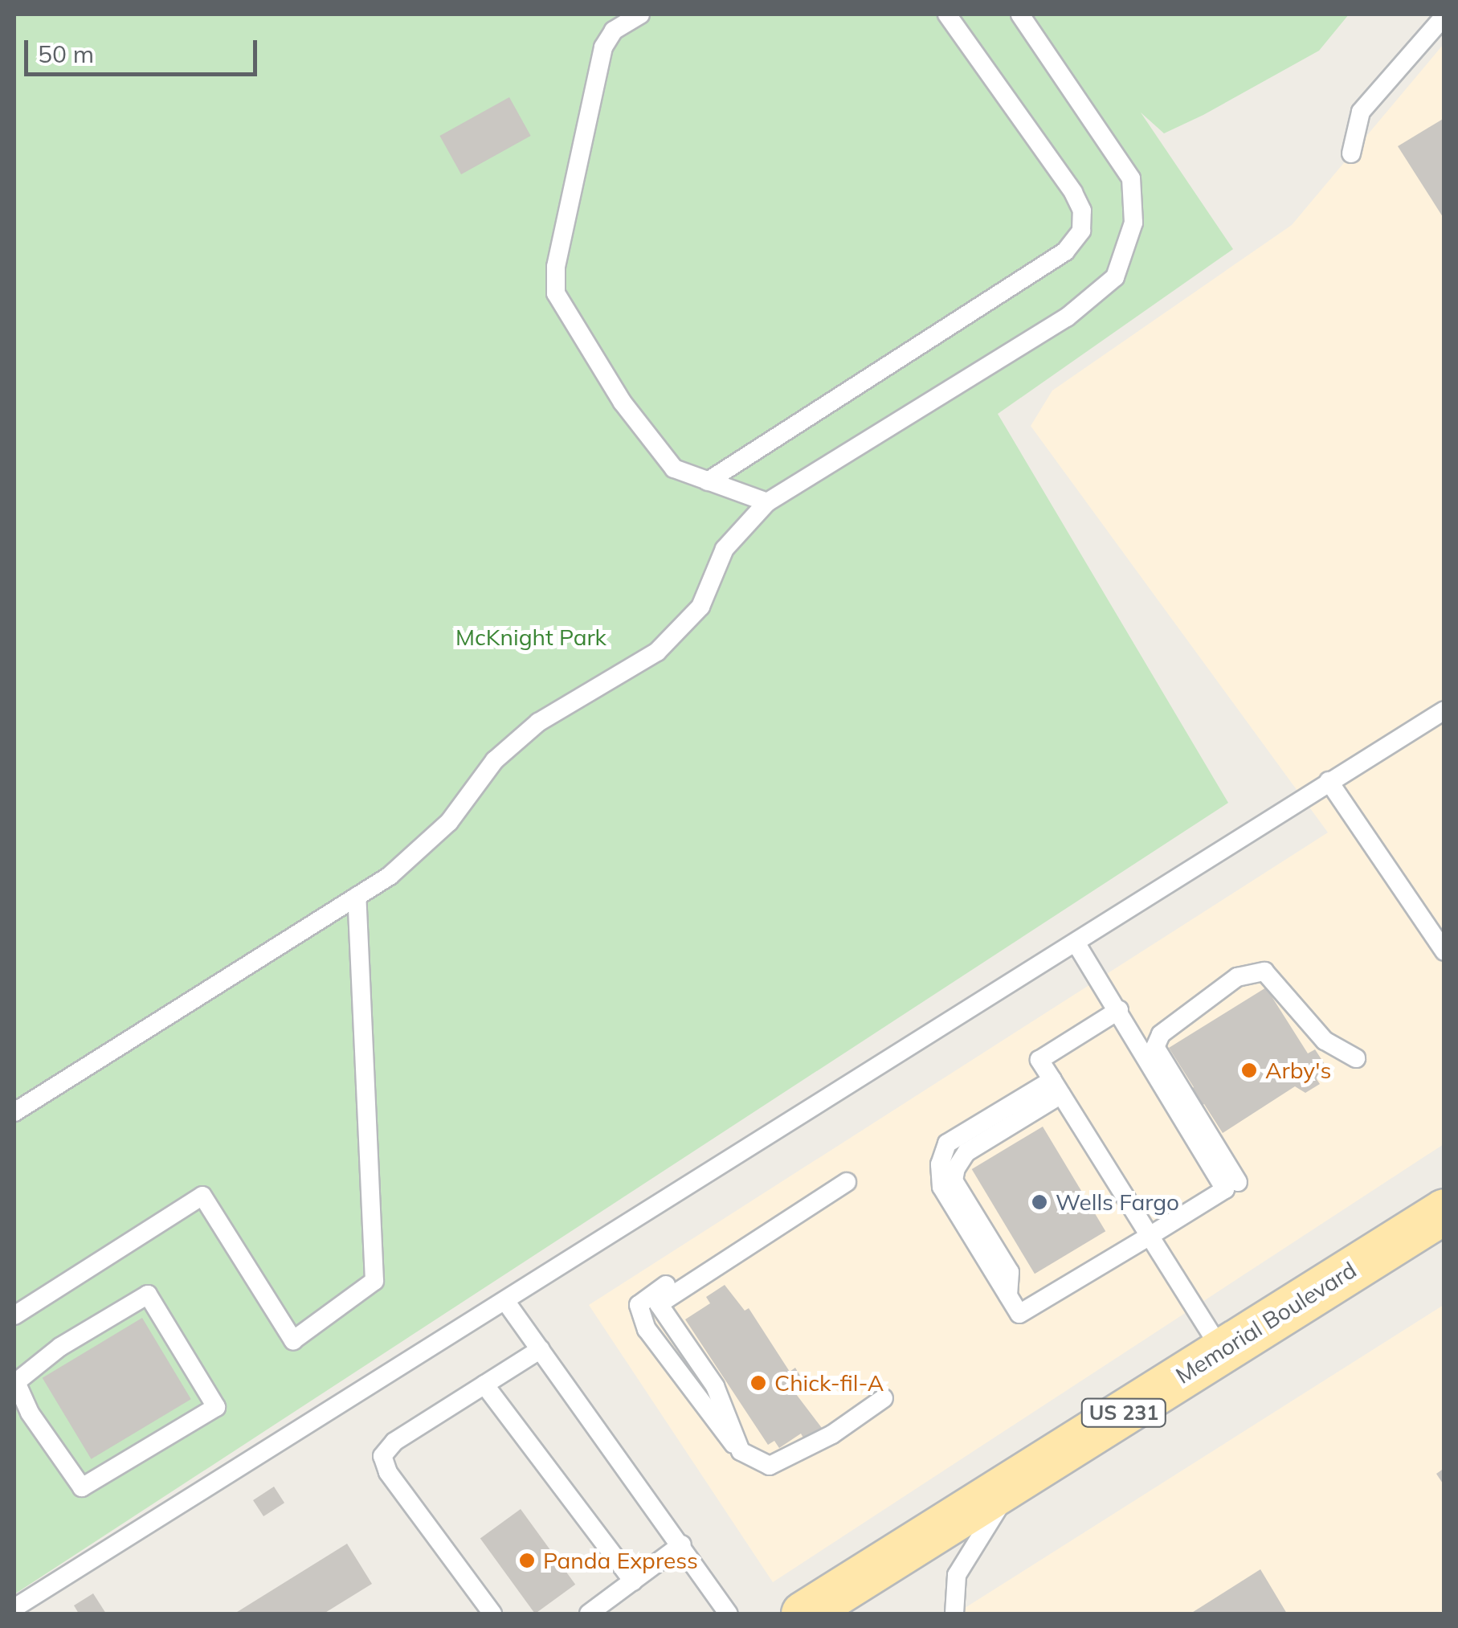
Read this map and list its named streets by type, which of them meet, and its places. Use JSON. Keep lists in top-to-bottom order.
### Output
{
  "streets": {
    "main road": ["Memorial Boulevard", "US 231"]
  },
  "parks": ["McKnight Park"],
  "places": [
    "Arby's",
    "Wells Fargo",
    "Chick-fil-A",
    "Panda Express"
  ],
  "scale_bar": "50 m"
}
